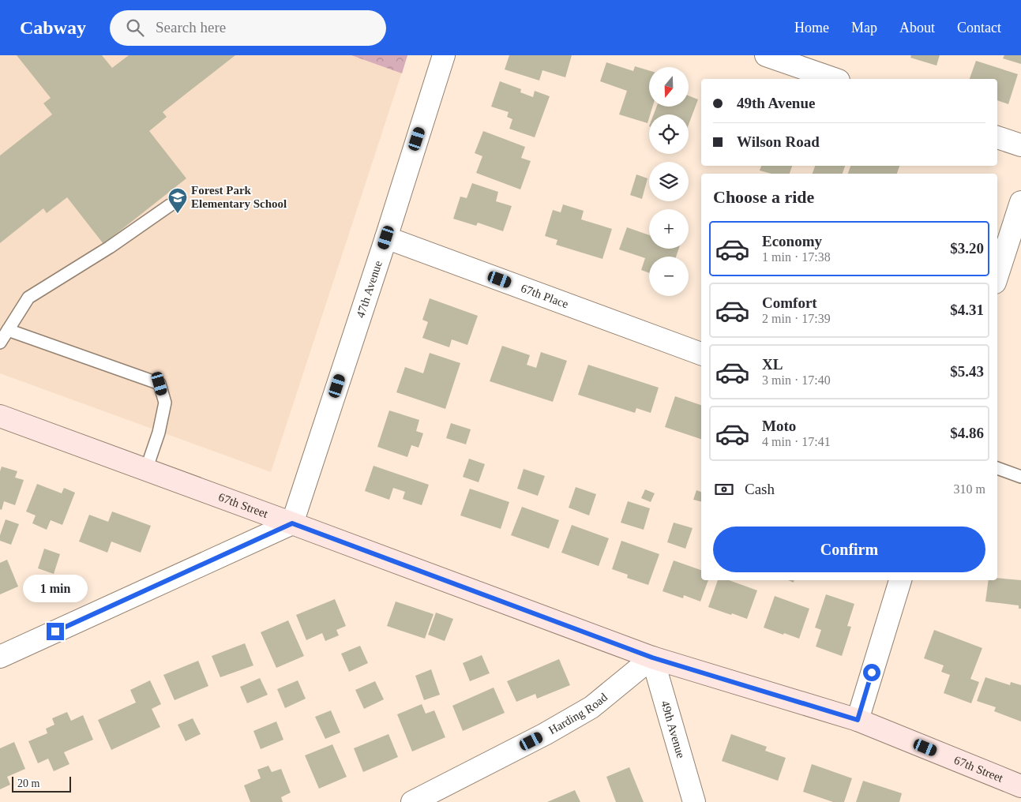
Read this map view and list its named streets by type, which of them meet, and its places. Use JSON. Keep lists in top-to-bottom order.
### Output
{
  "streets": {
    "street": [
      "47th Avenue",
      "67th Place",
      "67th Street",
      "Harding Road",
      "49th Avenue"
    ]
  },
  "crossings": [
    ["47th Avenue", "67th Place"],
    ["47th Avenue", "67th Street"],
    ["67th Street", "Harding Road"],
    ["67th Street", "49th Avenue"],
    ["Harding Road", "49th Avenue"]
  ],
  "places": {
    "school or university": ["Forest Park Elementary School"]
  },
  "scale_bar": "20 m",
  "north": "bottom",
  "page": {
    "header": "Cabway",
    "search": "Search here",
    "nav": [
      "Home",
      "Map",
      "About",
      "Contact"
    ],
    "map_buttons": ["+", "−"],
    "banner": ["49th Avenue", "Wilson Road"],
    "heading": "Choose a ride",
    "list": [
      {
        "name": "Economy",
        "note": "1 min · 17:38",
        "value": "$3.20"
      },
      {
        "name": "Comfort",
        "note": "2 min · 17:39",
        "value": "$4.31"
      },
      {
        "name": "XL",
        "note": "3 min · 17:40",
        "value": "$5.43"
      },
      {
        "name": "Moto",
        "note": "4 min · 17:41",
        "value": "$4.86"
      }
    ],
    "pay": ["Cash", "310 m"],
    "buttons": "Confirm",
    "bubble": "1 min",
    "scale": "20 m"
  }
}
